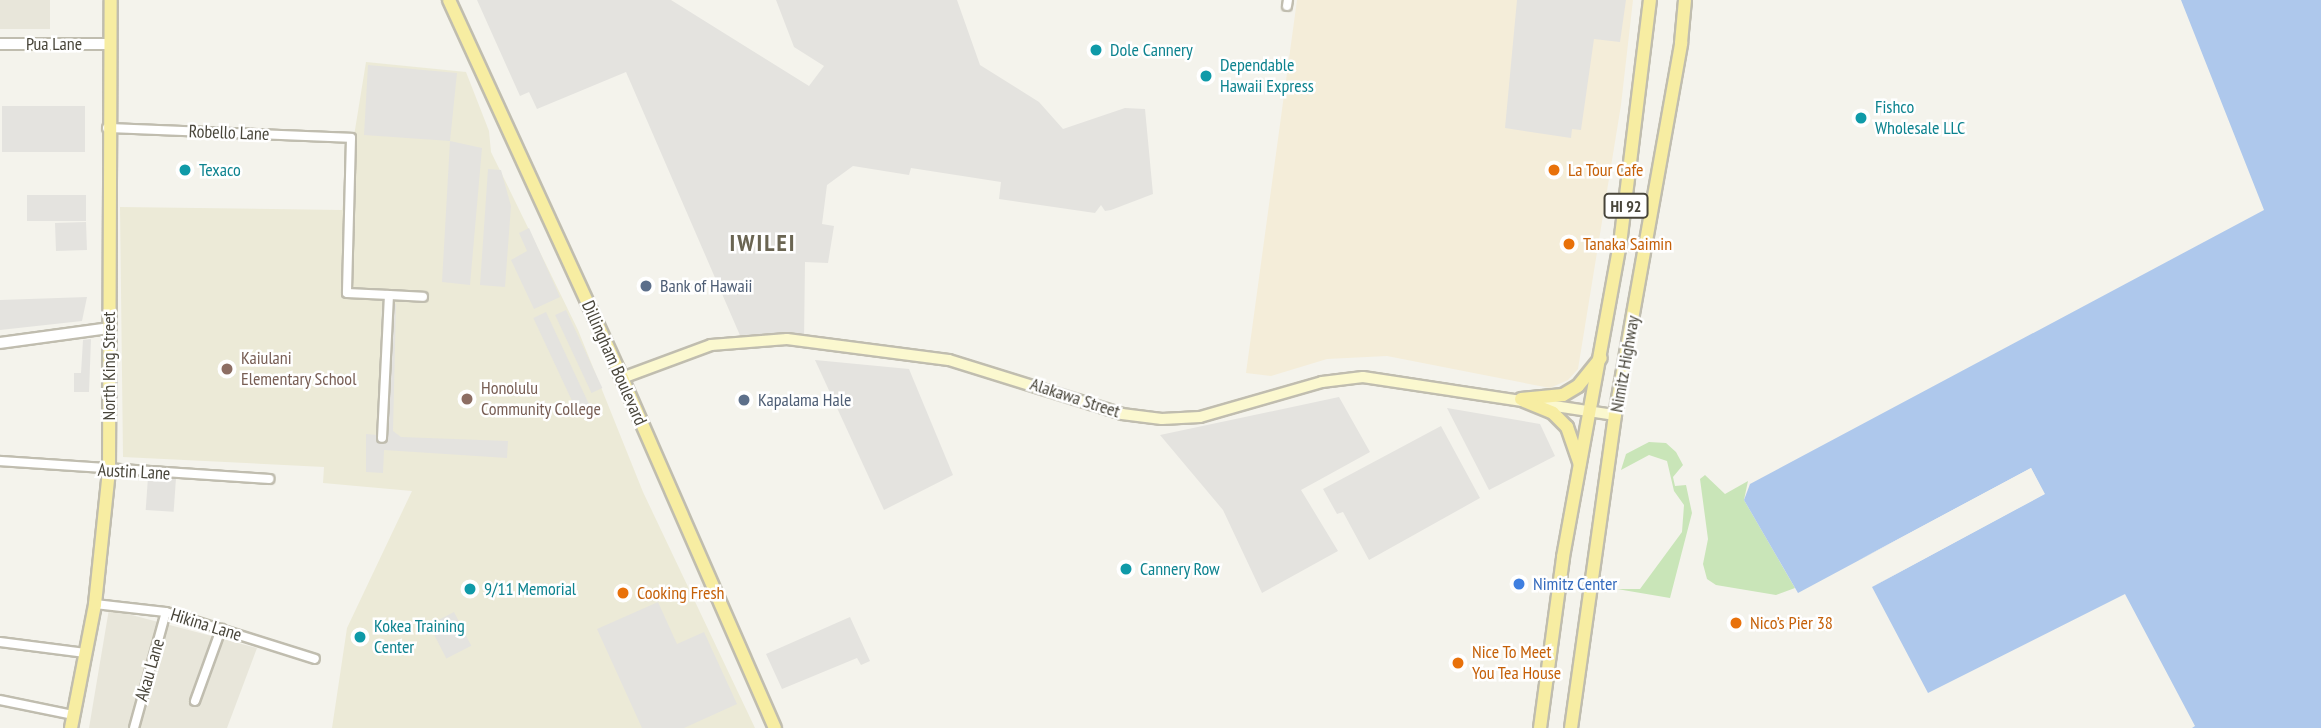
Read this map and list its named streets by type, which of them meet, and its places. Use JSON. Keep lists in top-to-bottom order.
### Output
{
  "streets": {
    "main road": [
      "HI 92",
      "Dillingham Boulevard",
      "Nimitz Highway",
      "North King Street",
      "Alakawa Street"
    ],
    "street": [
      "Pua Lane",
      "Robello Lane",
      "Austin Lane",
      "Hikina Lane",
      "Akau Lane"
    ]
  },
  "crossings": [
    ["Pua Lane", "North King Street"],
    ["Robello Lane", "North King Street"],
    ["Dillingham Boulevard", "Alakawa Street"],
    ["Nimitz Highway", "Alakawa Street"],
    ["North King Street", "Austin Lane"],
    ["North King Street", "Hikina Lane"],
    ["Hikina Lane", "Akau Lane"]
  ],
  "districts": ["IWILEI"],
  "places": [
    "Dole Cannery",
    "Dependable Hawaii Express",
    "Fishco Wholesale LLC",
    "Texaco",
    "La Tour Cafe",
    "Tanaka Saimin",
    "Bank of Hawaii",
    "Kaiulani Elementary School",
    "Honolulu Community College",
    "Kapalama Hale",
    "Cannery Row",
    "Nimitz Center",
    "9/11 Memorial",
    "Cooking Fresh",
    "Nico’s Pier 38",
    "Kokea Training Center",
    "Nice To Meet You Tea House"
  ]
}
